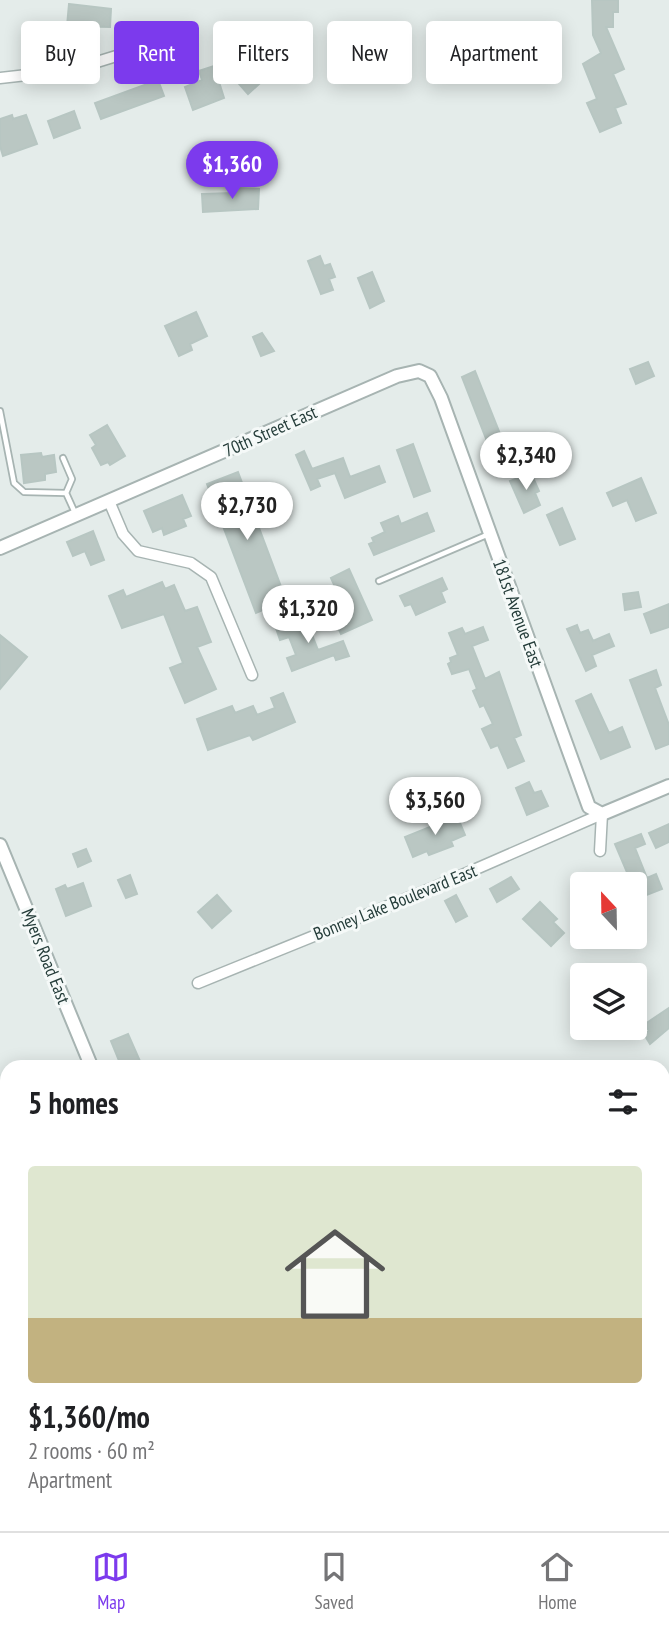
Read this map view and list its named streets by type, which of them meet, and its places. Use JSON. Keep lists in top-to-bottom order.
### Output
{
  "streets": {
    "street": [
      "70th Street East",
      "181st Avenue East",
      "Bonney Lake Boulevard East",
      "Myers Road East"
    ]
  },
  "crossings": [
    ["70th Street East", "181st Avenue East"],
    ["181st Avenue East", "Bonney Lake Boulevard East"]
  ],
  "north": "top",
  "page": {
    "chip": [
      "Buy",
      "Rent",
      "Filters",
      "New",
      "Apartment"
    ],
    "price": [
      "$1,360",
      "$2,340",
      "$2,730",
      "$1,320",
      "$3,560"
    ],
    "heading": "5 homes",
    "list": [
      {
        "name": "$1,360/mo",
        "note": "2 rooms · 60 m² · Apartment"
      }
    ],
    "tabs": ["Map", "Saved", "Home"]
  }
}
